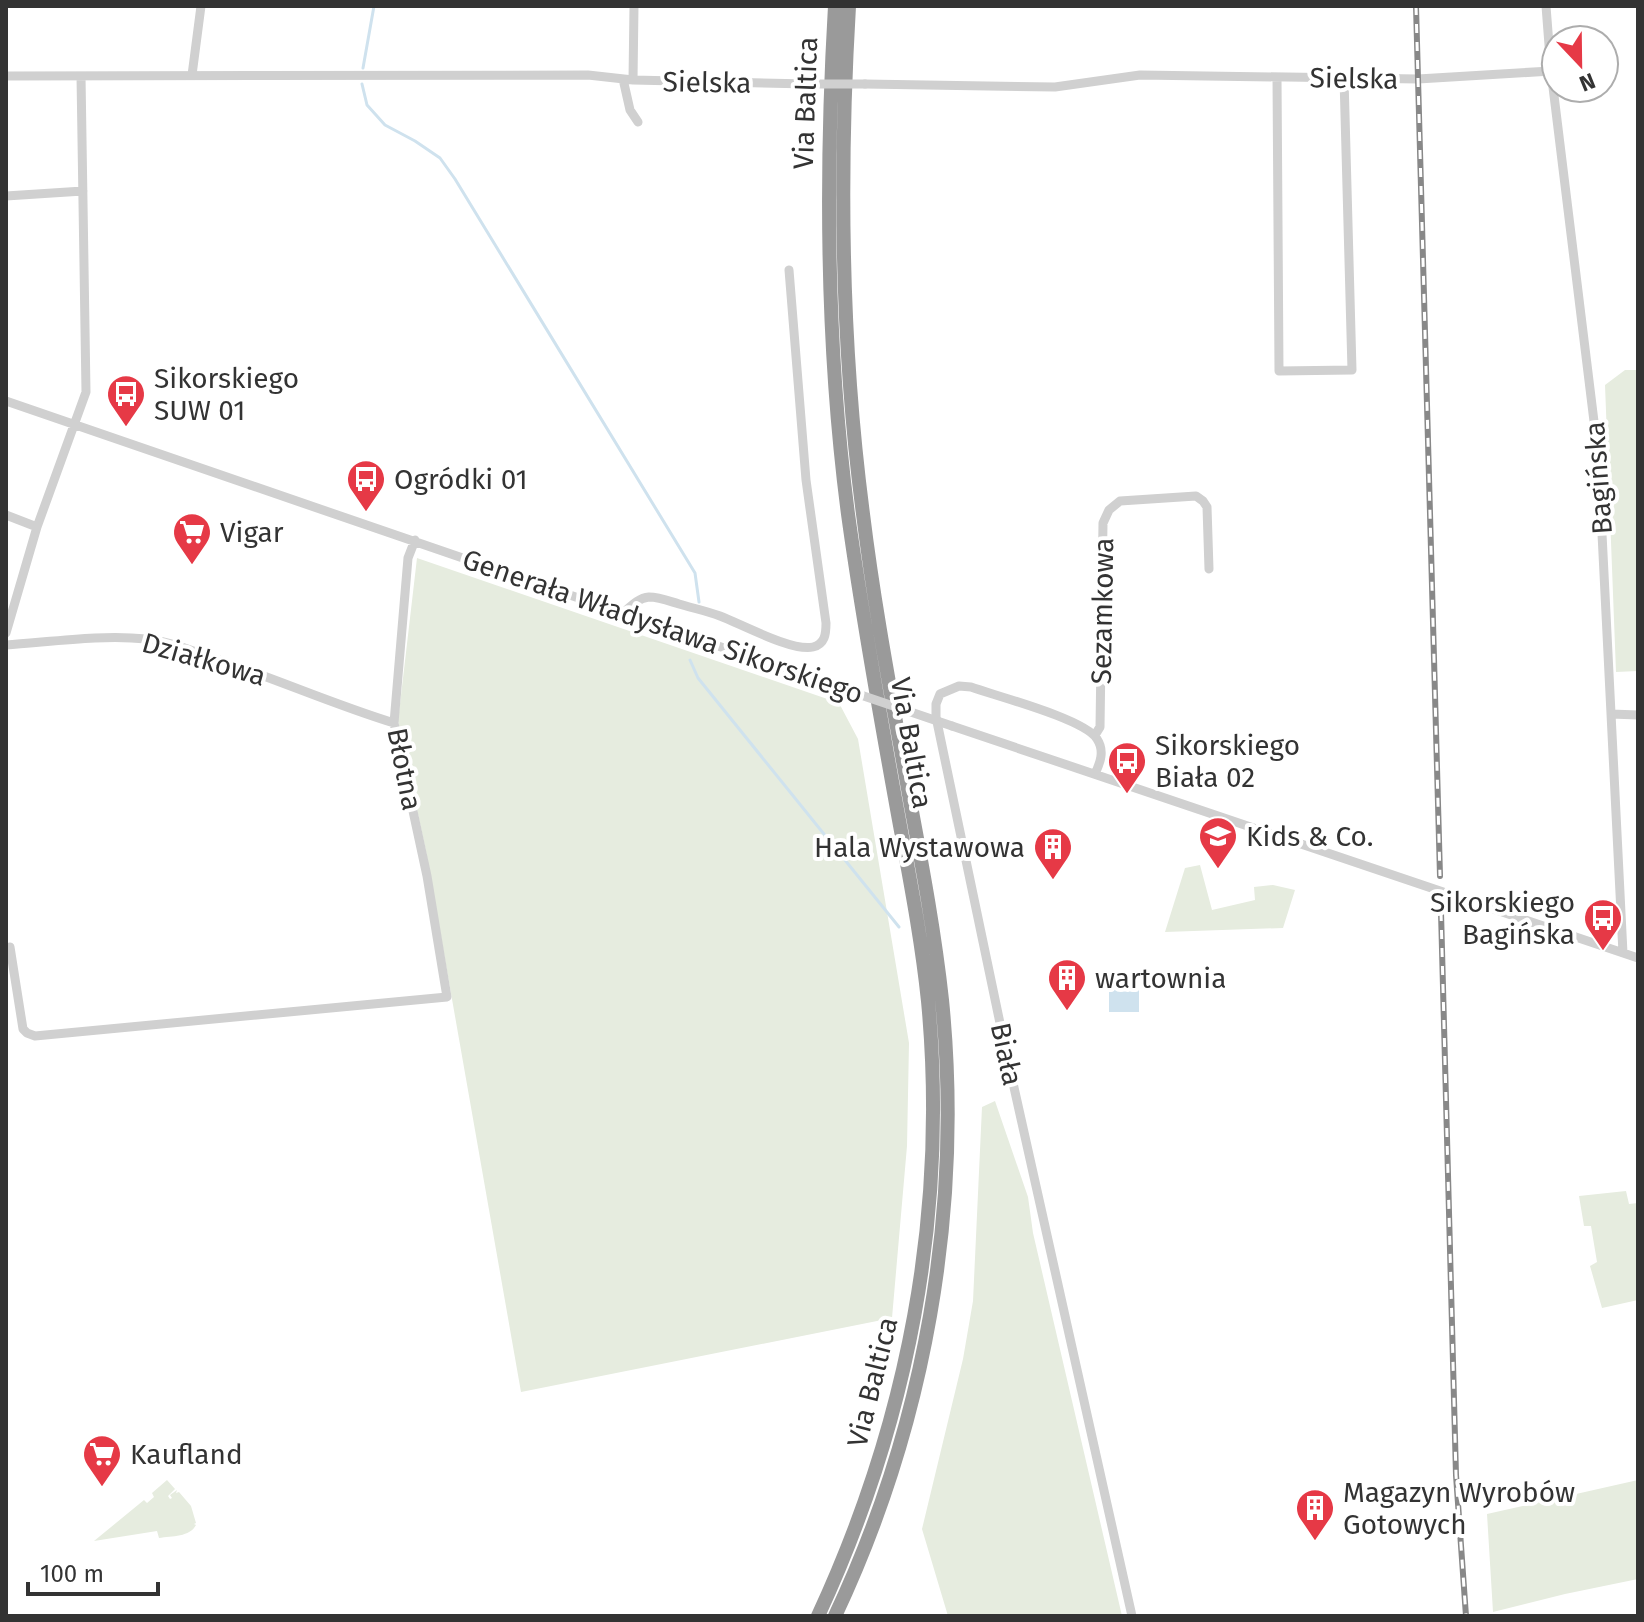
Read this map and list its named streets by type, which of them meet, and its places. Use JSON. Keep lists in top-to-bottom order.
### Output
{
  "streets": {
    "highway": ["Via Baltica"],
    "street": [
      "Sielska",
      "Bagińska",
      "Sezamkowa",
      "Generała Władysława Sikorskiego",
      "Działkowa",
      "Błotna",
      "Biała"
    ]
  },
  "crossings": [
    ["Bagińska", "Generała Władysława Sikorskiego"],
    ["Sezamkowa", "Biała"],
    ["Generała Władysława Sikorskiego", "Błotna"],
    ["Działkowa", "Błotna"]
  ],
  "places": {
    "bus stop": [
      "Sikorskiego SUW 01",
      "Ogródki 01",
      "Sikorskiego Biała 02",
      "Sikorskiego Bagińska"
    ],
    "supermarket": ["Vigar", "Kaufland"],
    "school or university": ["Kids & Co."],
    "building": ["Hala Wystawowa", "wartownia", "Magazyn Wyrobów Gotowych"]
  },
  "scale_bar": "100 m",
  "north": "bottom"
}
